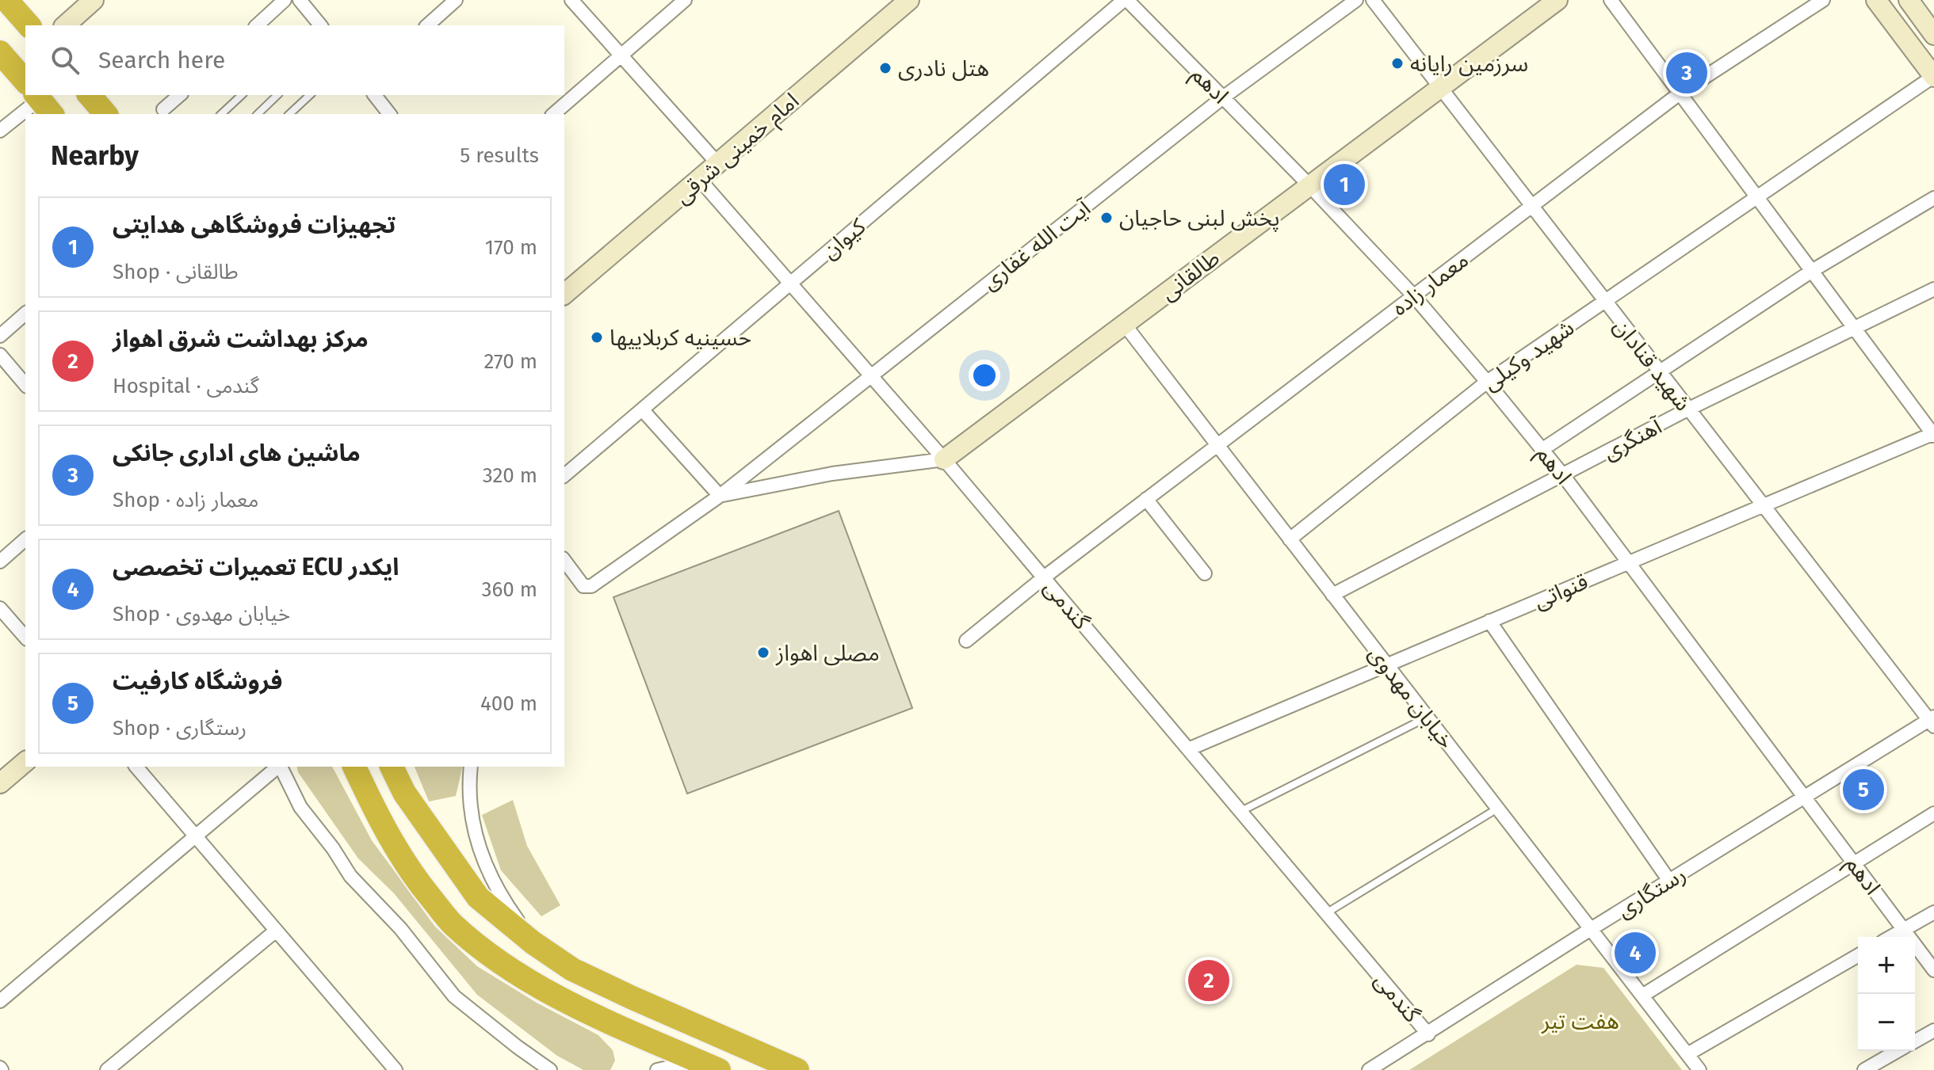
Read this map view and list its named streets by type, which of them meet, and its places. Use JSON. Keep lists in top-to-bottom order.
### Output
{
  "streets": {
    "street": [
      "ادهم",
      "امام خمینی شرقی",
      "کیوان",
      "آیت الله غفاری",
      "طالقانی",
      "معمار زاده",
      "شهید وکیلی",
      "شهید قنادان",
      "آهنگری",
      "قنواتی",
      "گندمی",
      "خیابان مهدوی",
      "رستگاری"
    ]
  },
  "crossings": [
    ["ادهم", "کیوان"],
    ["ادهم", "آیت الله غفاری"],
    ["ادهم", "طالقانی"],
    ["ادهم", "معمار زاده"],
    ["ادهم", "شهید وکیلی"],
    ["ادهم", "آهنگری"],
    ["ادهم", "قنواتی"],
    ["ادهم", "رستگاری"],
    ["امام خمینی شرقی", "گندمی"],
    ["کیوان", "گندمی"],
    ["آیت الله غفاری", "گندمی"],
    ["طالقانی", "شهید قنادان"],
    ["طالقانی", "گندمی"],
    ["طالقانی", "خیابان مهدوی"],
    ["معمار زاده", "شهید قنادان"],
    ["معمار زاده", "گندمی"],
    ["معمار زاده", "خیابان مهدوی"],
    ["شهید وکیلی", "شهید قنادان"],
    ["شهید وکیلی", "خیابان مهدوی"],
    ["شهید قنادان", "آهنگری"],
    ["شهید قنادان", "قنواتی"],
    ["شهید قنادان", "رستگاری"],
    ["آهنگری", "خیابان مهدوی"],
    ["قنواتی", "گندمی"],
    ["قنواتی", "خیابان مهدوی"],
    ["گندمی", "رستگاری"],
    ["خیابان مهدوی", "رستگاری"]
  ],
  "parks": ["هفت تیر"],
  "places": [
    "سرزمین رایانه",
    "هتل نادری",
    "پخش لبنی حاجیان",
    "حسینیه کربلاییها",
    "مصلی اهواز"
  ],
  "page": {
    "search": "Search here",
    "pins": [
      "3",
      "1",
      "5",
      "4",
      "2"
    ],
    "heading": ["Nearby", "5 results"],
    "list": [
      {
        "mark": "1",
        "name": "تجهیزات فروشگاهی هدایتی",
        "note": "Shop · طالقانی",
        "value": "170 m"
      },
      {
        "mark": "2",
        "name": "مرکز بهداشت شرق اهواز",
        "note": "Hospital · گندمی",
        "value": "270 m"
      },
      {
        "mark": "3",
        "name": "ماشین های اداری جانکی",
        "note": "Shop · معمار زاده",
        "value": "320 m"
      },
      {
        "mark": "4",
        "name": "تعمیرات تخصصی ECU ایکدر",
        "note": "Shop · خیابان مهدوی",
        "value": "360 m"
      },
      {
        "mark": "5",
        "name": "فروشگاه کارفیت",
        "note": "Shop · رستگاری",
        "value": "400 m"
      }
    ],
    "map_buttons": ["+", "−"]
  }
}
